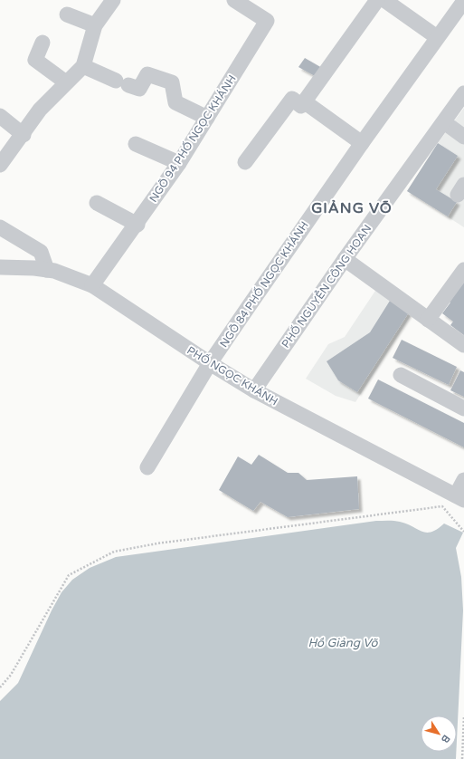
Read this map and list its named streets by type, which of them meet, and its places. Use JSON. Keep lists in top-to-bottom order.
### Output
{
  "streets": {
    "street": [
      "NGÕ 94 PHỐ NGỌC KHÁNH",
      "NGÕ 84 PHỐ NGỌC KHÁNH",
      "PHỐ NGUYỄN CÔNG HOAN",
      "PHỐ NGỌC KHÁNH"
    ]
  },
  "crossings": [
    ["NGÕ 94 PHỐ NGỌC KHÁNH", "PHỐ NGỌC KHÁNH"],
    ["NGÕ 84 PHỐ NGỌC KHÁNH", "PHỐ NGỌC KHÁNH"],
    ["PHỐ NGUYỄN CÔNG HOAN", "PHỐ NGỌC KHÁNH"]
  ],
  "districts": ["GIẢNG VÕ"],
  "water": ["Hồ Giảng Võ"],
  "north": "bottom right"
}
